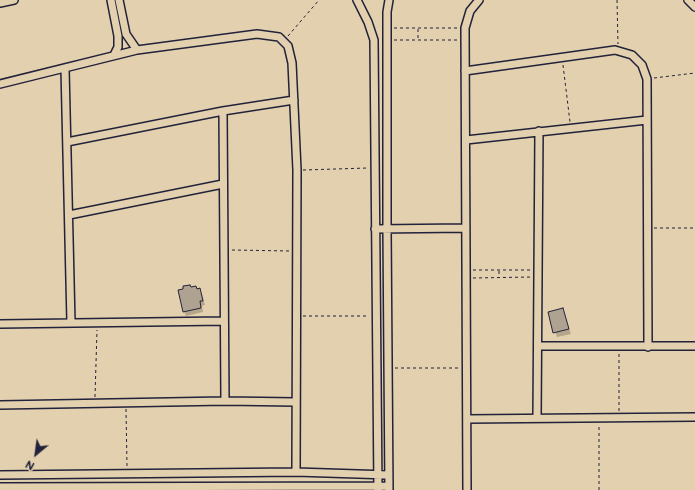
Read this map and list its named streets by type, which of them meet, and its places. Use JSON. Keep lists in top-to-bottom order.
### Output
{
  "north": "bottom left"
}
